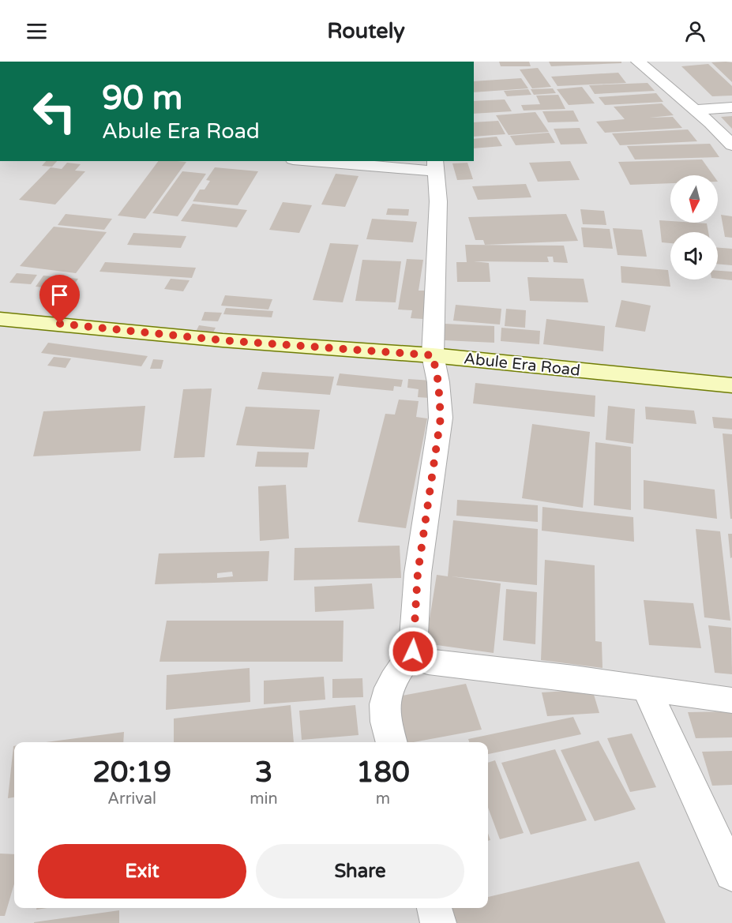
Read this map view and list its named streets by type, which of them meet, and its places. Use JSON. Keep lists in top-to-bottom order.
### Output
{
  "streets": {
    "street": ["Abule Era Road"]
  },
  "north": "bottom",
  "page": {
    "header": "Routely",
    "turn": ["90 m", "Abule Era Road"],
    "eta": [
      "20:19",
      "Arrival",
      "3",
      "min",
      "180",
      "m"
    ],
    "buttons": ["Exit", "Share"]
  }
}
